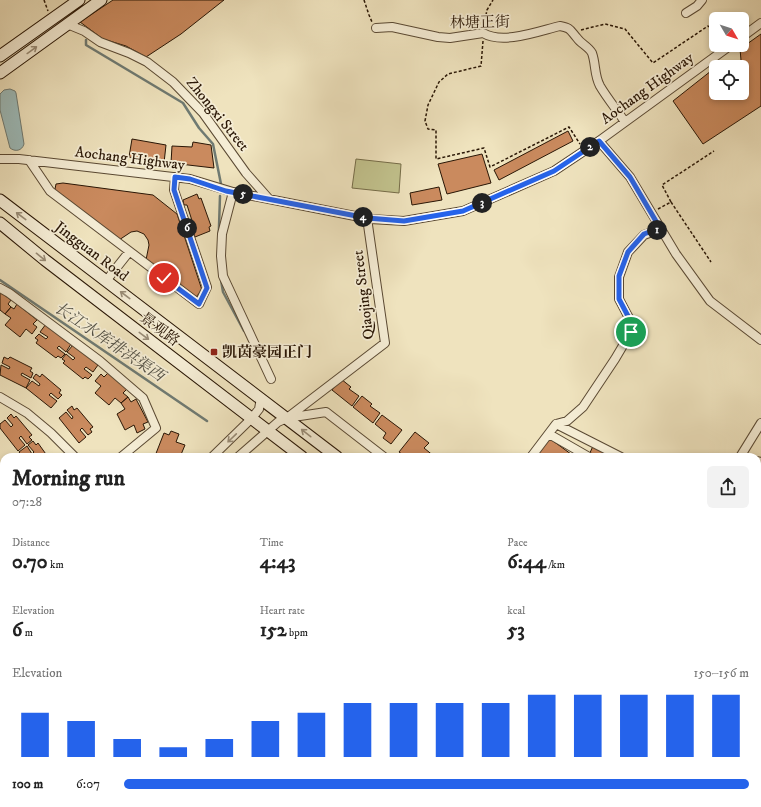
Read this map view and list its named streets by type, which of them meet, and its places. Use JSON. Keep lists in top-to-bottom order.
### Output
{
  "streets": {
    "main road": ["Jingguan Road", "景观路"],
    "street": [
      "林塘正街",
      "Aochang Highway",
      "Zhongxi Street",
      "Qiaojing Street"
    ]
  },
  "crossings": [
    ["Aochang Highway", "Zhongxi Street"],
    ["Aochang Highway", "Qiaojing Street"],
    ["Jingguan Road", "Qiaojing Street"]
  ],
  "one_way": ["Jingguan Road", "景观路"],
  "water": ["长江水库排洪渠西"],
  "places": {
    "transit": ["凯茵豪园正门"]
  },
  "north": "bottom right",
  "page": {
    "pins": [
      "2",
      "5",
      "3",
      "4",
      "6",
      "1"
    ],
    "heading": ["Morning run", "07:28"],
    "stats": [
      ["Distance", "0.70 km"],
      ["Time", "4:43"],
      ["Pace", "6:44 /km"],
      ["Elevation", "6 m"],
      ["Heart rate", "152 bpm"],
      ["kcal", "53"]
    ],
    "chart": ["Elevation", "150–156 m"],
    "list": [
      {
        "name": "100 m",
        "note": "6:07"
      }
    ]
  }
}
